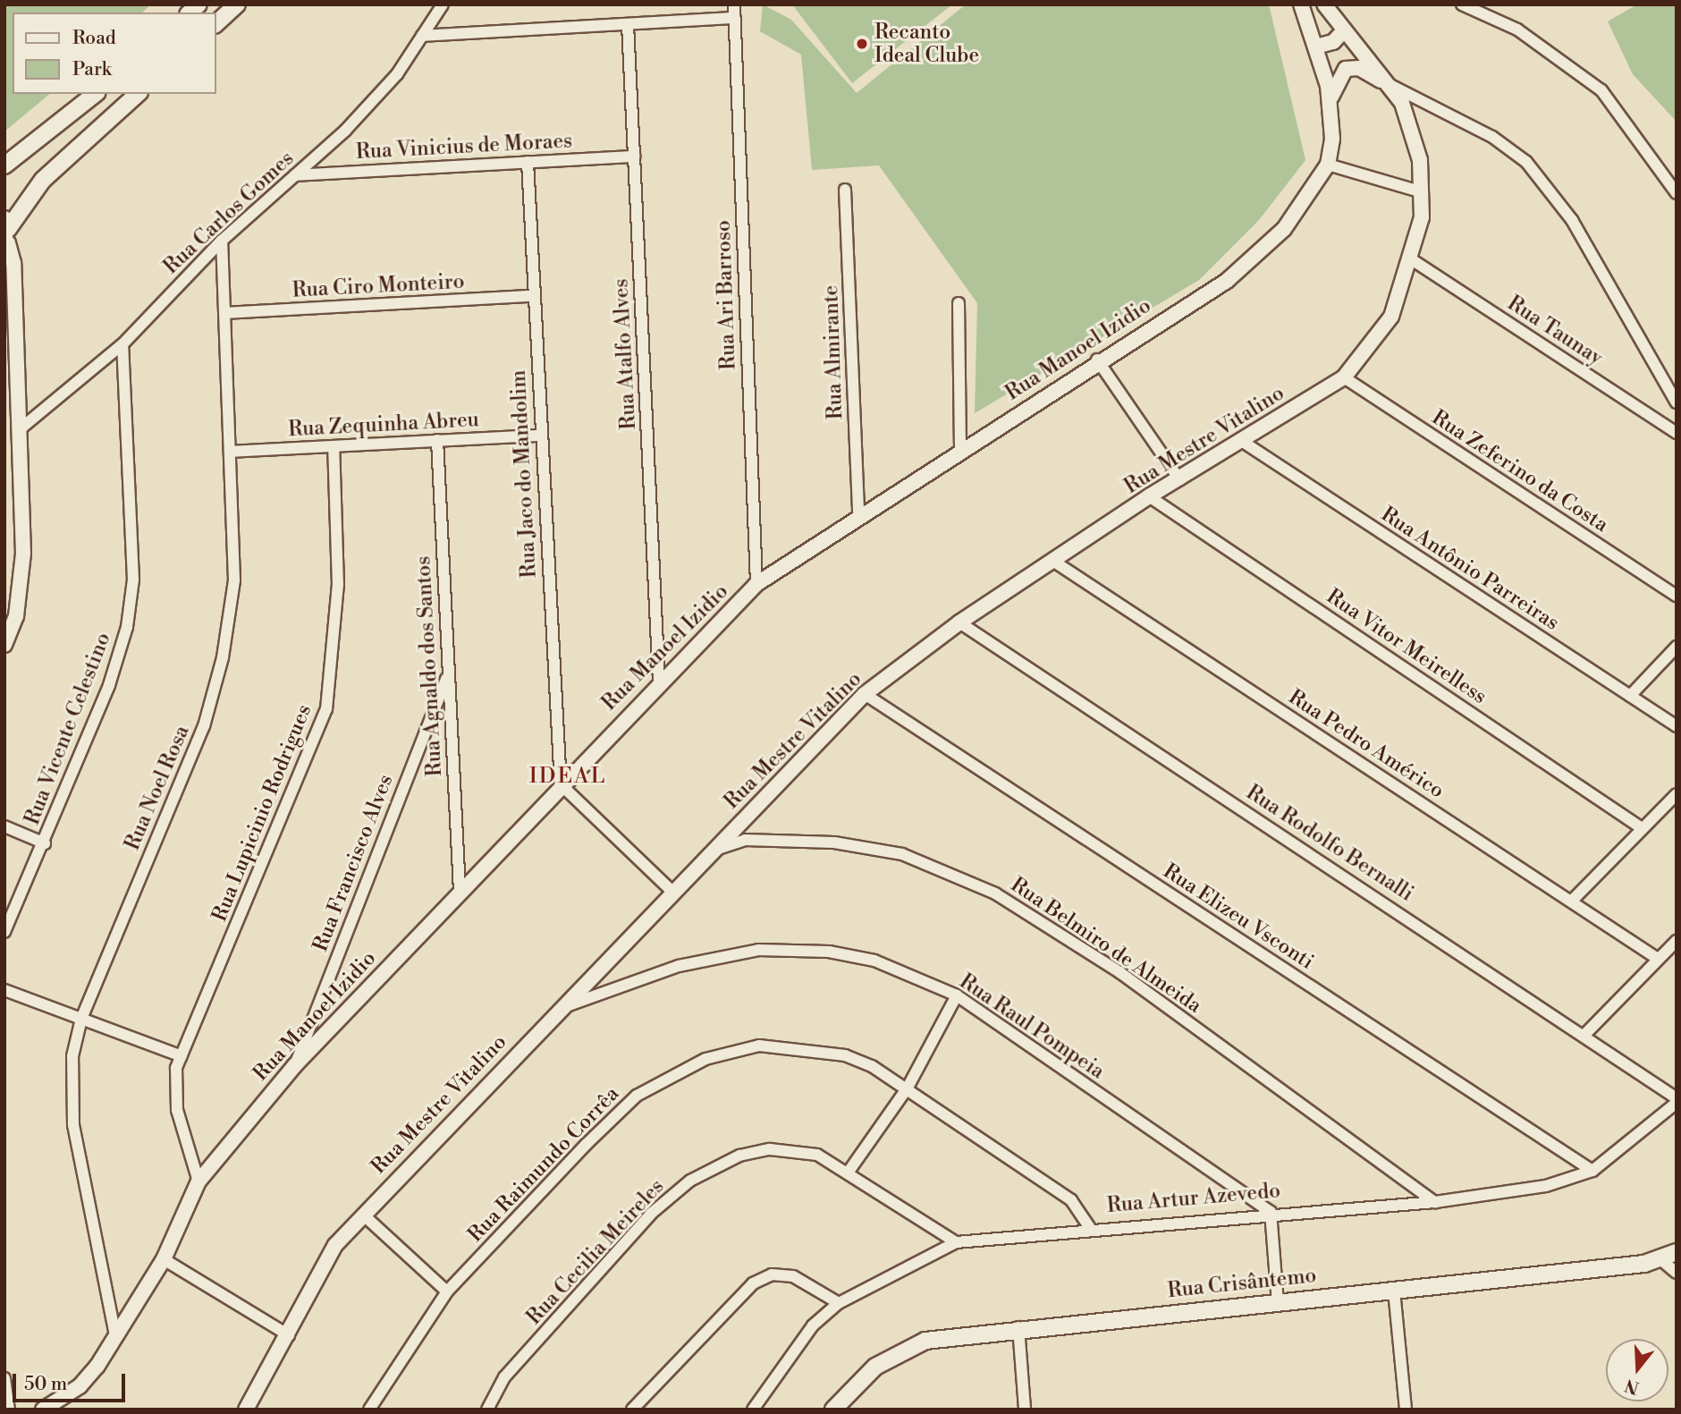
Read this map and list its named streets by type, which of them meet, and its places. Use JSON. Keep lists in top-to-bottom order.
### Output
{
  "streets": {
    "main road": ["Rua Crisântemo"],
    "street": [
      "Rua Vinicius de Moraes",
      "Rua Carlos Gomes",
      "Rua Ciro Monteiro",
      "Rua Ari Barroso",
      "Rua Taunay",
      "Rua Manoel Izidio",
      "Rua Almirante",
      "Rua Atalfo Alves",
      "Rua Zequinha Abreu",
      "Rua Mestre Vitalino",
      "Rua Zeferino da Costa",
      "Rua Jaco do Mandolim",
      "Rua Antônio Parreiras",
      "Rua Vitor Meirelless",
      "Rua Agnaldo dos Santos",
      "Rua Vicente Celestino",
      "Rua Pedro Américo",
      "Rua Noel Rosa",
      "Rua Lupicinio Rodrigues",
      "Rua Rodolfo Bernalli",
      "Rua Francisco Alves",
      "Rua Elizeu Vsconti",
      "Rua Belmiro de Almeida",
      "Rua Raul Pompeia",
      "Rua Raimundo Corrêa",
      "Rua Artur Azevedo",
      "Rua Cecilia Meireles"
    ]
  },
  "crossings": [
    ["Rua Vinicius de Moraes", "Rua Carlos Gomes"],
    ["Rua Vinicius de Moraes", "Rua Atalfo Alves"],
    ["Rua Vinicius de Moraes", "Rua Jaco do Mandolim"],
    ["Rua Carlos Gomes", "Rua Vicente Celestino"],
    ["Rua Carlos Gomes", "Rua Noel Rosa"],
    ["Rua Ciro Monteiro", "Rua Jaco do Mandolim"],
    ["Rua Ciro Monteiro", "Rua Noel Rosa"],
    ["Rua Ari Barroso", "Rua Manoel Izidio"],
    ["Rua Taunay", "Rua Mestre Vitalino"],
    ["Rua Manoel Izidio", "Rua Almirante"],
    ["Rua Manoel Izidio", "Rua Atalfo Alves"],
    ["Rua Manoel Izidio", "Rua Jaco do Mandolim"],
    ["Rua Manoel Izidio", "Rua Agnaldo dos Santos"],
    ["Rua Manoel Izidio", "Rua Noel Rosa"],
    ["Rua Manoel Izidio", "Rua Lupicinio Rodrigues"],
    ["Rua Manoel Izidio", "Rua Francisco Alves"],
    ["Rua Zequinha Abreu", "Rua Jaco do Mandolim"],
    ["Rua Zequinha Abreu", "Rua Agnaldo dos Santos"],
    ["Rua Zequinha Abreu", "Rua Noel Rosa"],
    ["Rua Zequinha Abreu", "Rua Lupicinio Rodrigues"],
    ["Rua Mestre Vitalino", "Rua Zeferino da Costa"],
    ["Rua Mestre Vitalino", "Rua Antônio Parreiras"],
    ["Rua Mestre Vitalino", "Rua Vitor Meirelless"],
    ["Rua Mestre Vitalino", "Rua Pedro Américo"],
    ["Rua Mestre Vitalino", "Rua Rodolfo Bernalli"],
    ["Rua Mestre Vitalino", "Rua Elizeu Vsconti"],
    ["Rua Mestre Vitalino", "Rua Belmiro de Almeida"],
    ["Rua Mestre Vitalino", "Rua Raul Pompeia"],
    ["Rua Agnaldo dos Santos", "Rua Francisco Alves"],
    ["Rua Rodolfo Bernalli", "Rua Artur Azevedo"],
    ["Rua Elizeu Vsconti", "Rua Artur Azevedo"],
    ["Rua Belmiro de Almeida", "Rua Artur Azevedo"],
    ["Rua Raul Pompeia", "Rua Artur Azevedo"],
    ["Rua Raimundo Corrêa", "Rua Artur Azevedo"],
    ["Rua Artur Azevedo", "Rua Cecilia Meireles"]
  ],
  "districts": ["IDEAL"],
  "places": ["Recanto Ideal Clube"],
  "legend": ["Road", "Park"],
  "scale_bar": "50 m",
  "north": "bottom"
}
